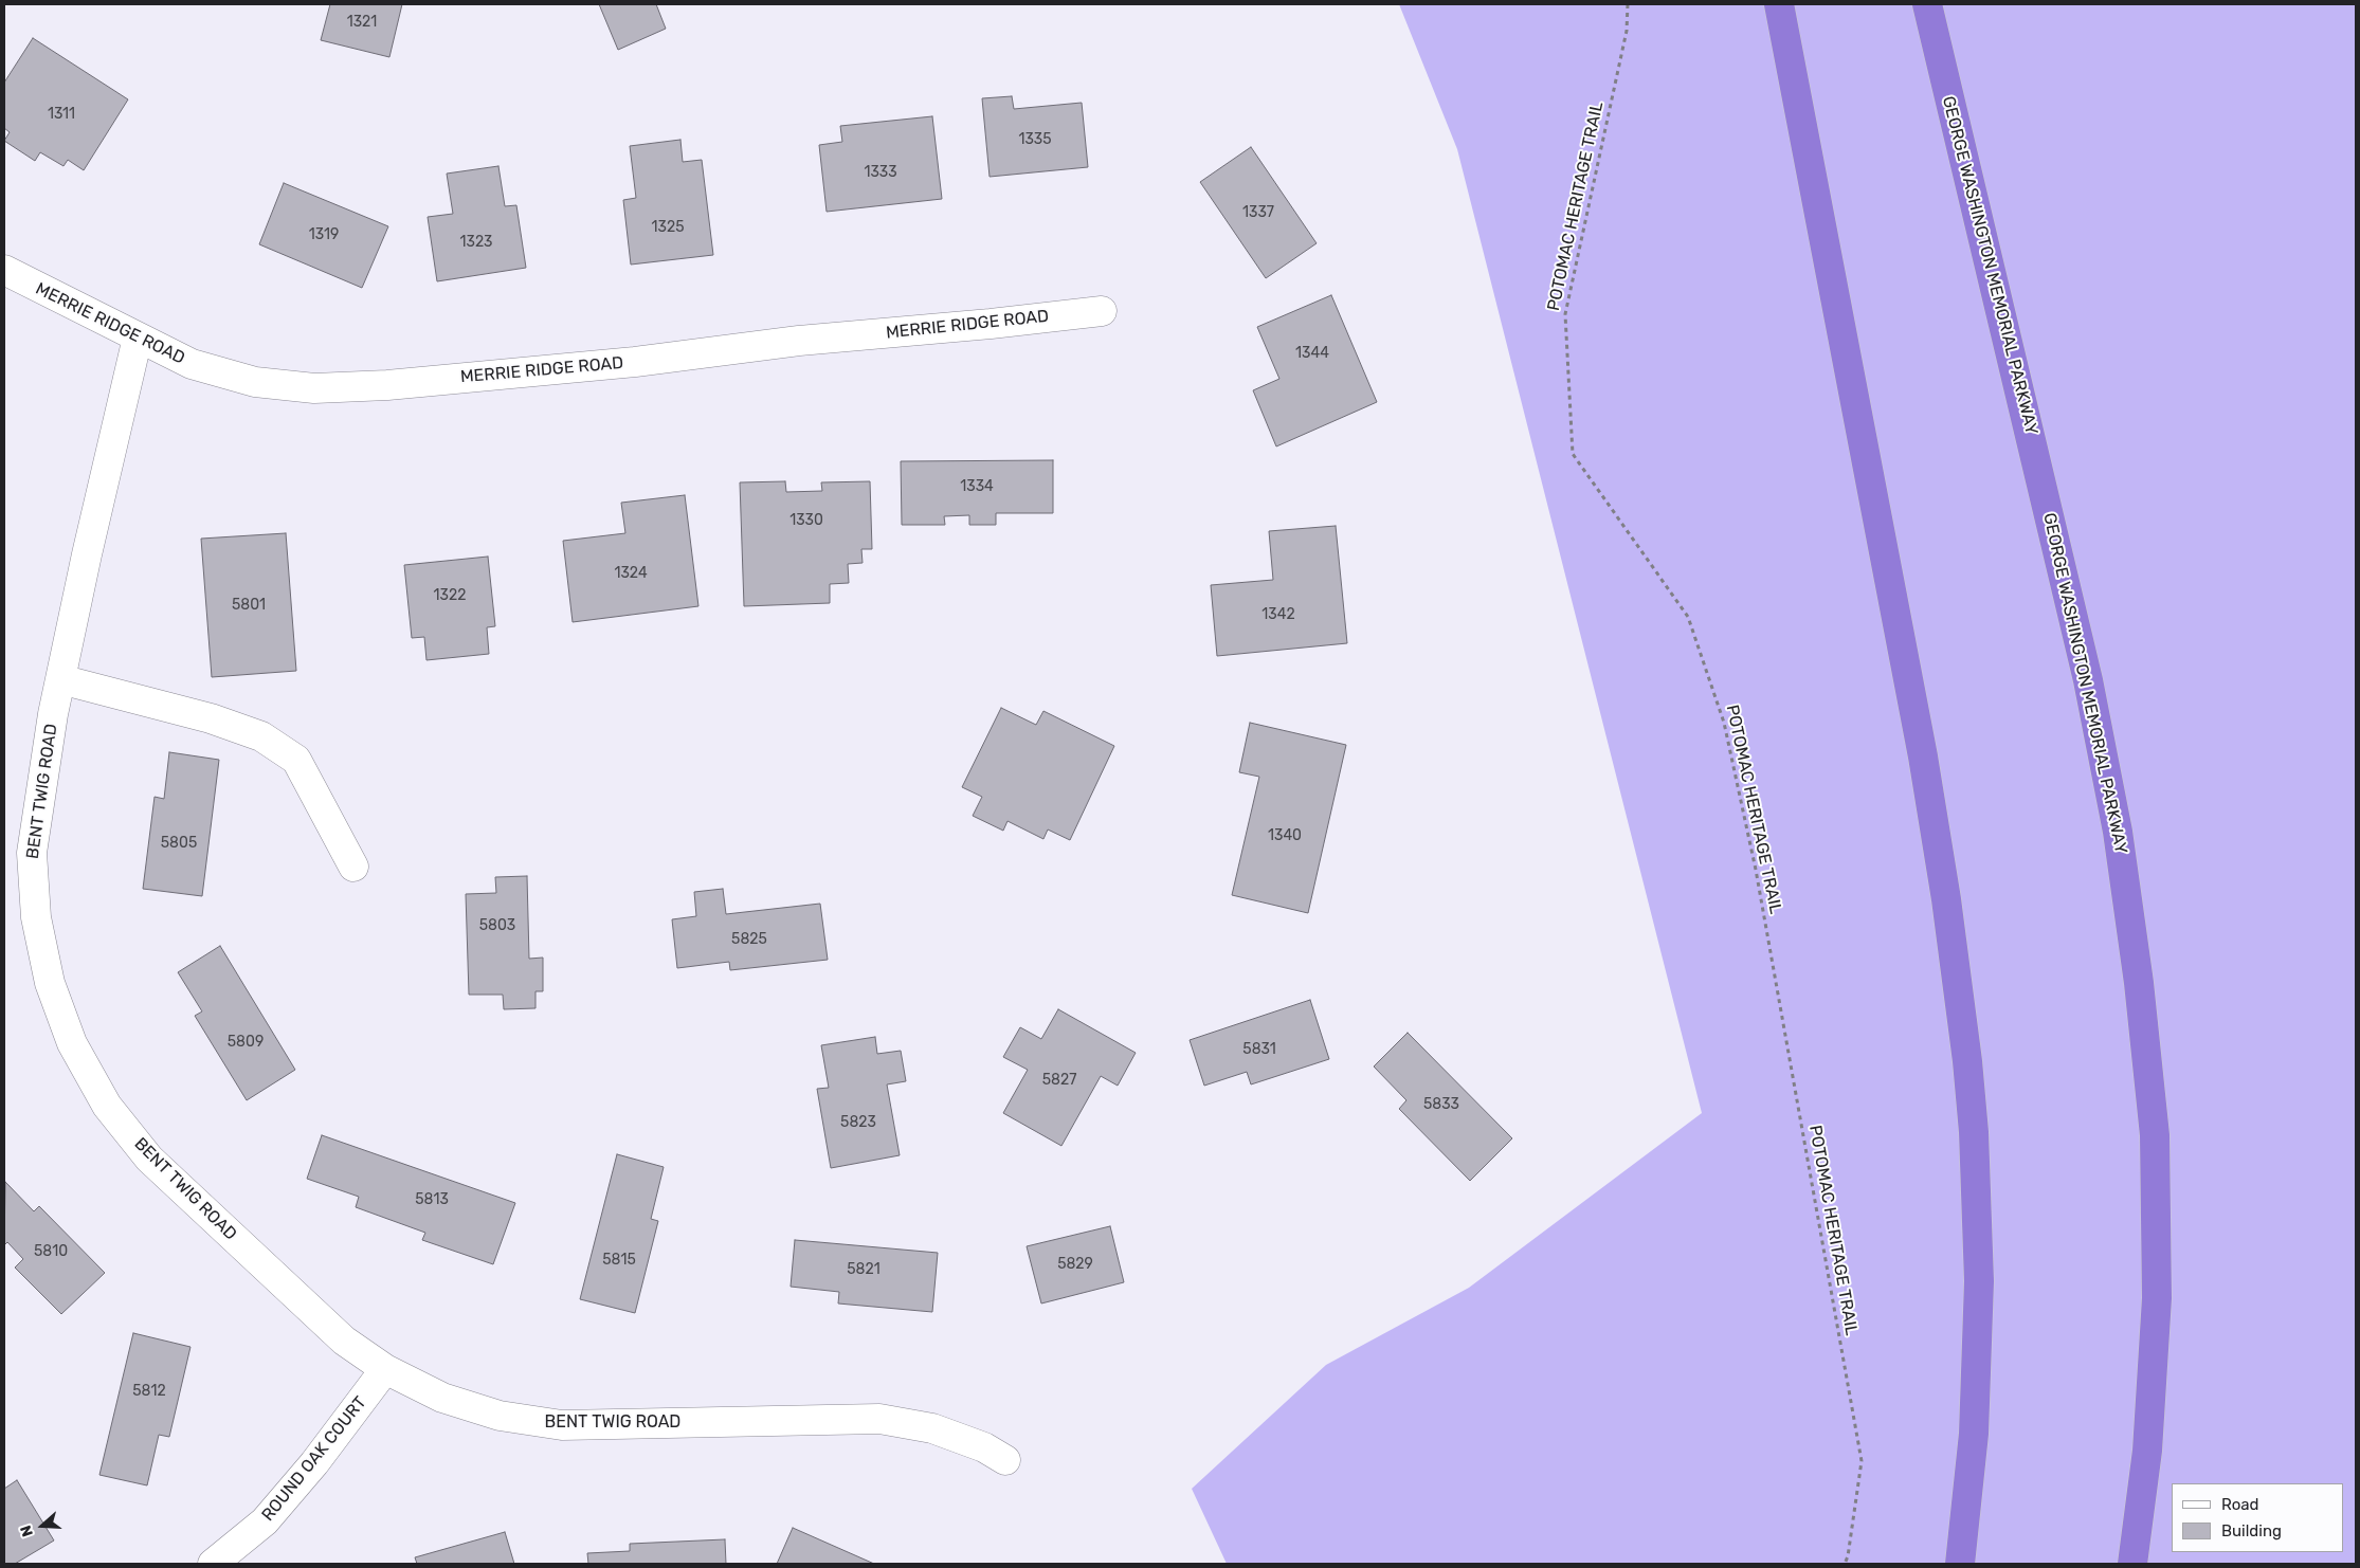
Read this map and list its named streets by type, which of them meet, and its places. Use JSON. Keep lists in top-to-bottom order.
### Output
{
  "streets": {
    "highway": ["GEORGE WASHINGTON MEMORIAL PARKWAY"],
    "street": ["MERRIE RIDGE ROAD", "BENT TWIG ROAD", "ROUND OAK COURT"],
    "path": ["POTOMAC HERITAGE TRAIL"]
  },
  "crossings": [
    ["MERRIE RIDGE ROAD", "BENT TWIG ROAD"],
    ["BENT TWIG ROAD", "ROUND OAK COURT"]
  ],
  "house_numbers": [
    "1321",
    "1311",
    "1335",
    "1333",
    "1337",
    "1325",
    "1319",
    "1323",
    "1344",
    "1334",
    "1330",
    "1324",
    "1322",
    "5801",
    "1342",
    "1340",
    "5805",
    "5803",
    "5825",
    "5809",
    "5831",
    "5827",
    "5833",
    "5823",
    "5813",
    "5810",
    "5815",
    "5829",
    "5821",
    "5812"
  ],
  "legend": ["Road", "Building"],
  "north": "left"
}
